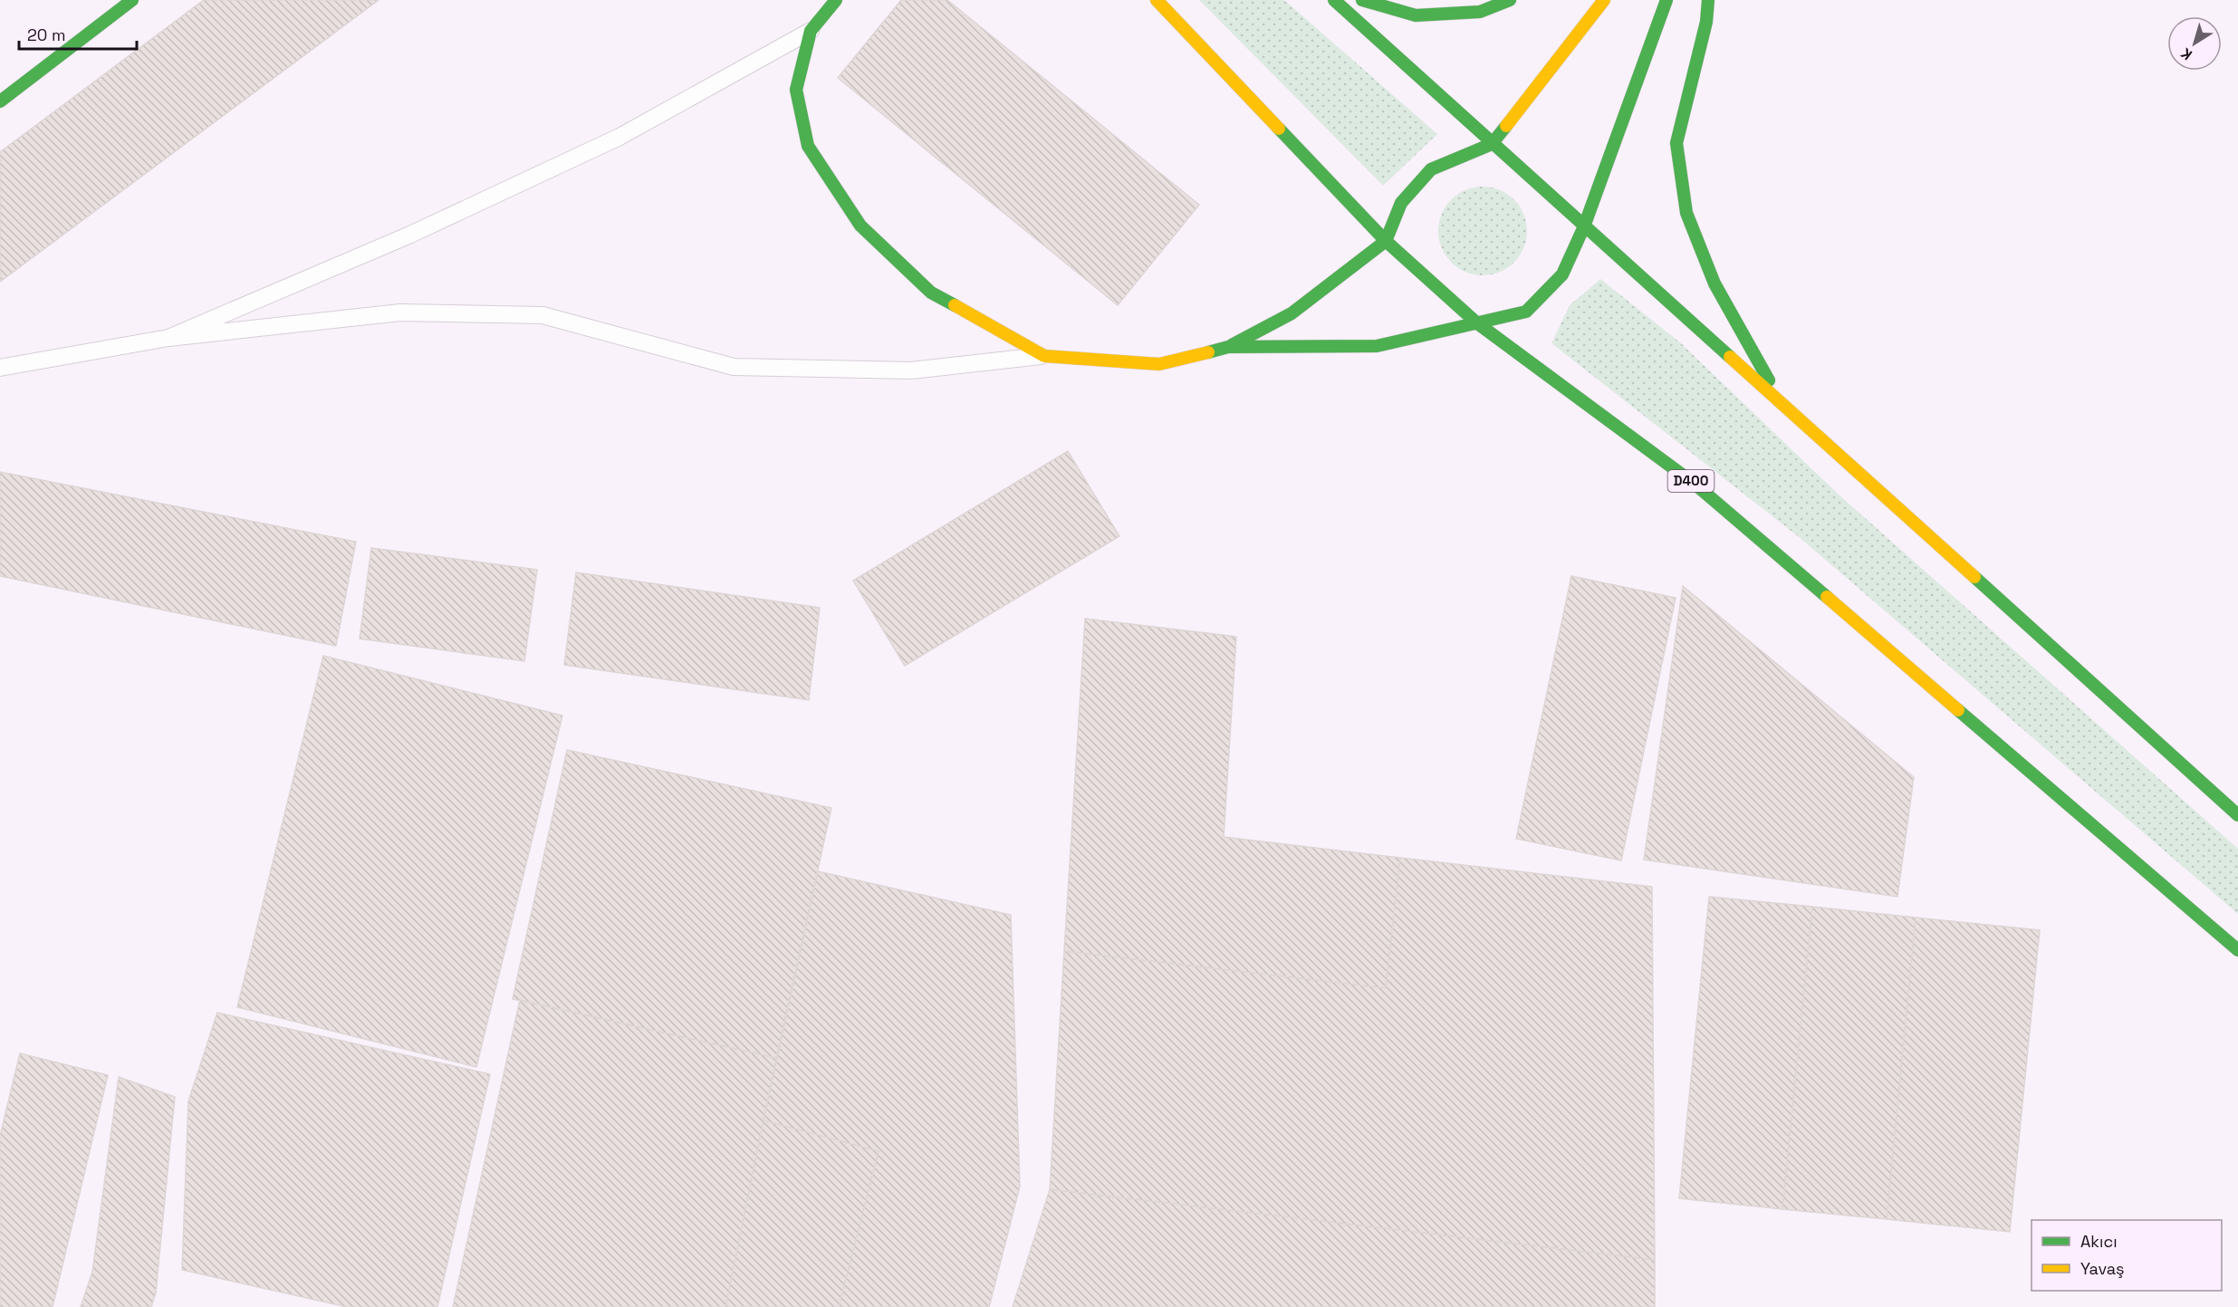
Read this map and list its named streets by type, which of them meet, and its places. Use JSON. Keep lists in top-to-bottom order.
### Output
{
  "streets": {
    "main road": ["D400"]
  },
  "legend": ["Akıcı", "Yavaş"],
  "scale_bar": "20 m",
  "north": "bottom left"
}
